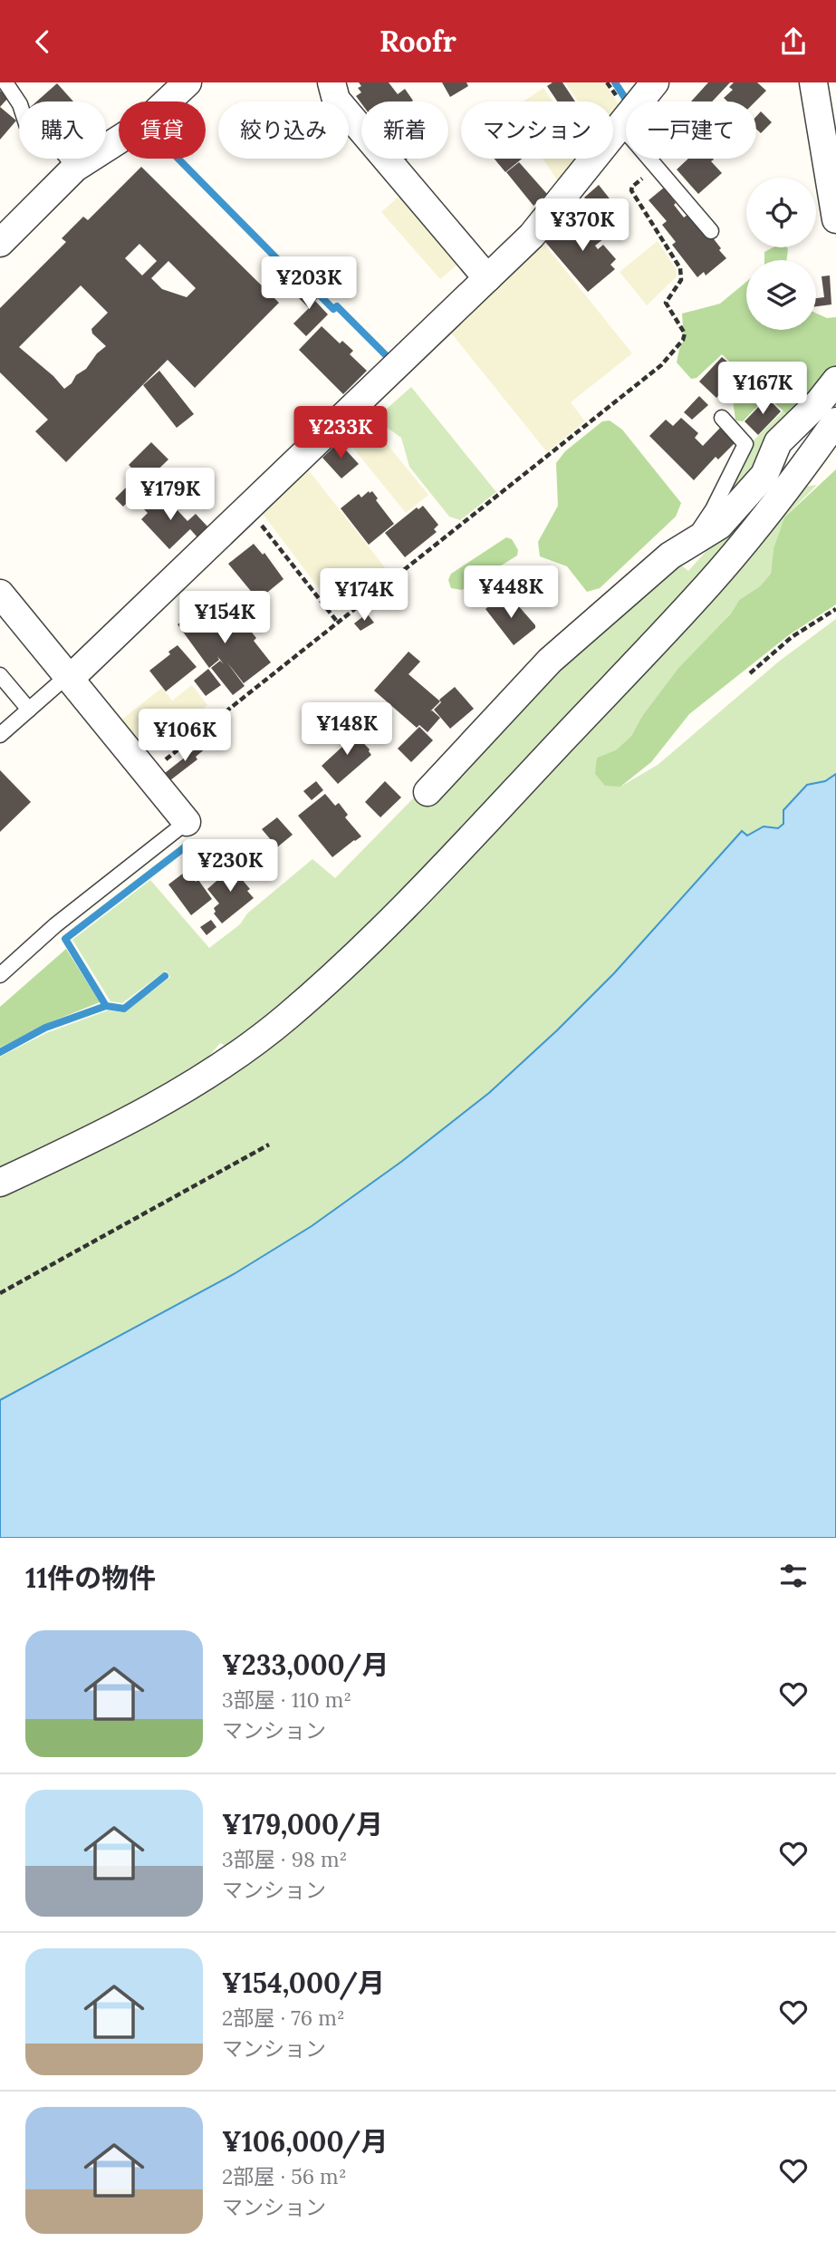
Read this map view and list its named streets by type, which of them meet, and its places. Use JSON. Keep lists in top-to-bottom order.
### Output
{
  "page": {
    "header": "Roofr",
    "chip": [
      "購入",
      "賃貸",
      "絞り込み",
      "新着",
      "マンション",
      "一戸建て"
    ],
    "price": [
      "¥370K",
      "¥203K",
      "¥167K",
      "¥233K",
      "¥179K",
      "¥448K",
      "¥174K",
      "¥154K",
      "¥148K",
      "¥106K",
      "¥230K"
    ],
    "heading": "11件の物件",
    "list": [
      {
        "name": "¥233,000/月",
        "note": "3部屋 · 110 m² · マンション"
      },
      {
        "name": "¥179,000/月",
        "note": "3部屋 · 98 m² · マンション"
      },
      {
        "name": "¥154,000/月",
        "note": "2部屋 · 76 m² · マンション"
      },
      {
        "name": "¥106,000/月",
        "note": "2部屋 · 56 m² · マンション"
      }
    ]
  }
}
